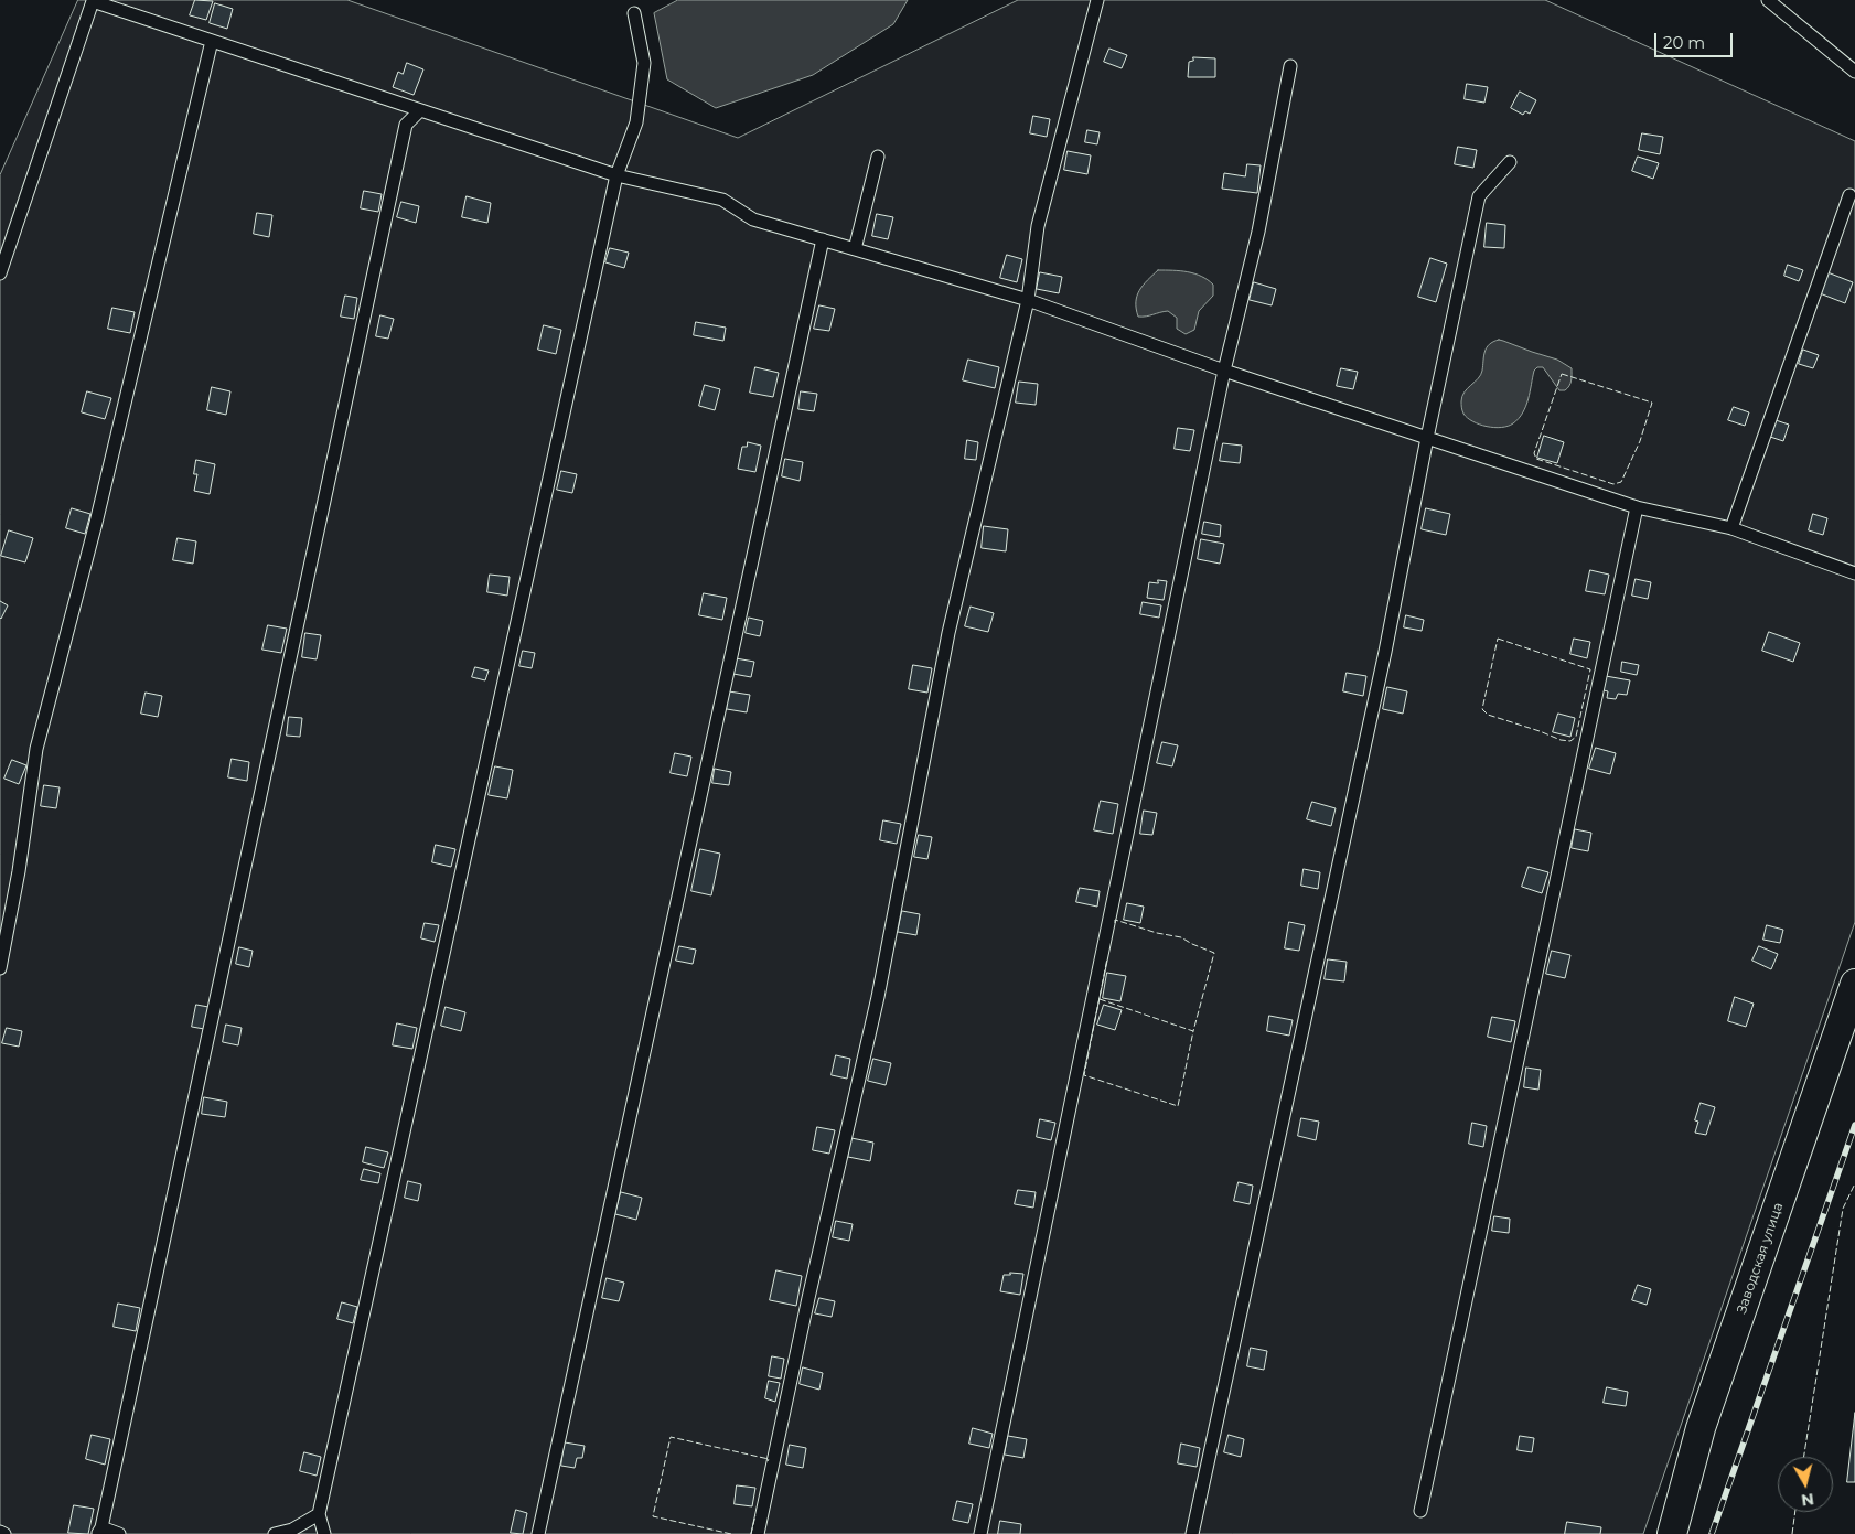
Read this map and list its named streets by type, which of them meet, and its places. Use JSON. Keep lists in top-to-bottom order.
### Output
{
  "streets": {
    "street": ["Заводская улица"]
  },
  "scale_bar": "20 m",
  "north": "bottom"
}
